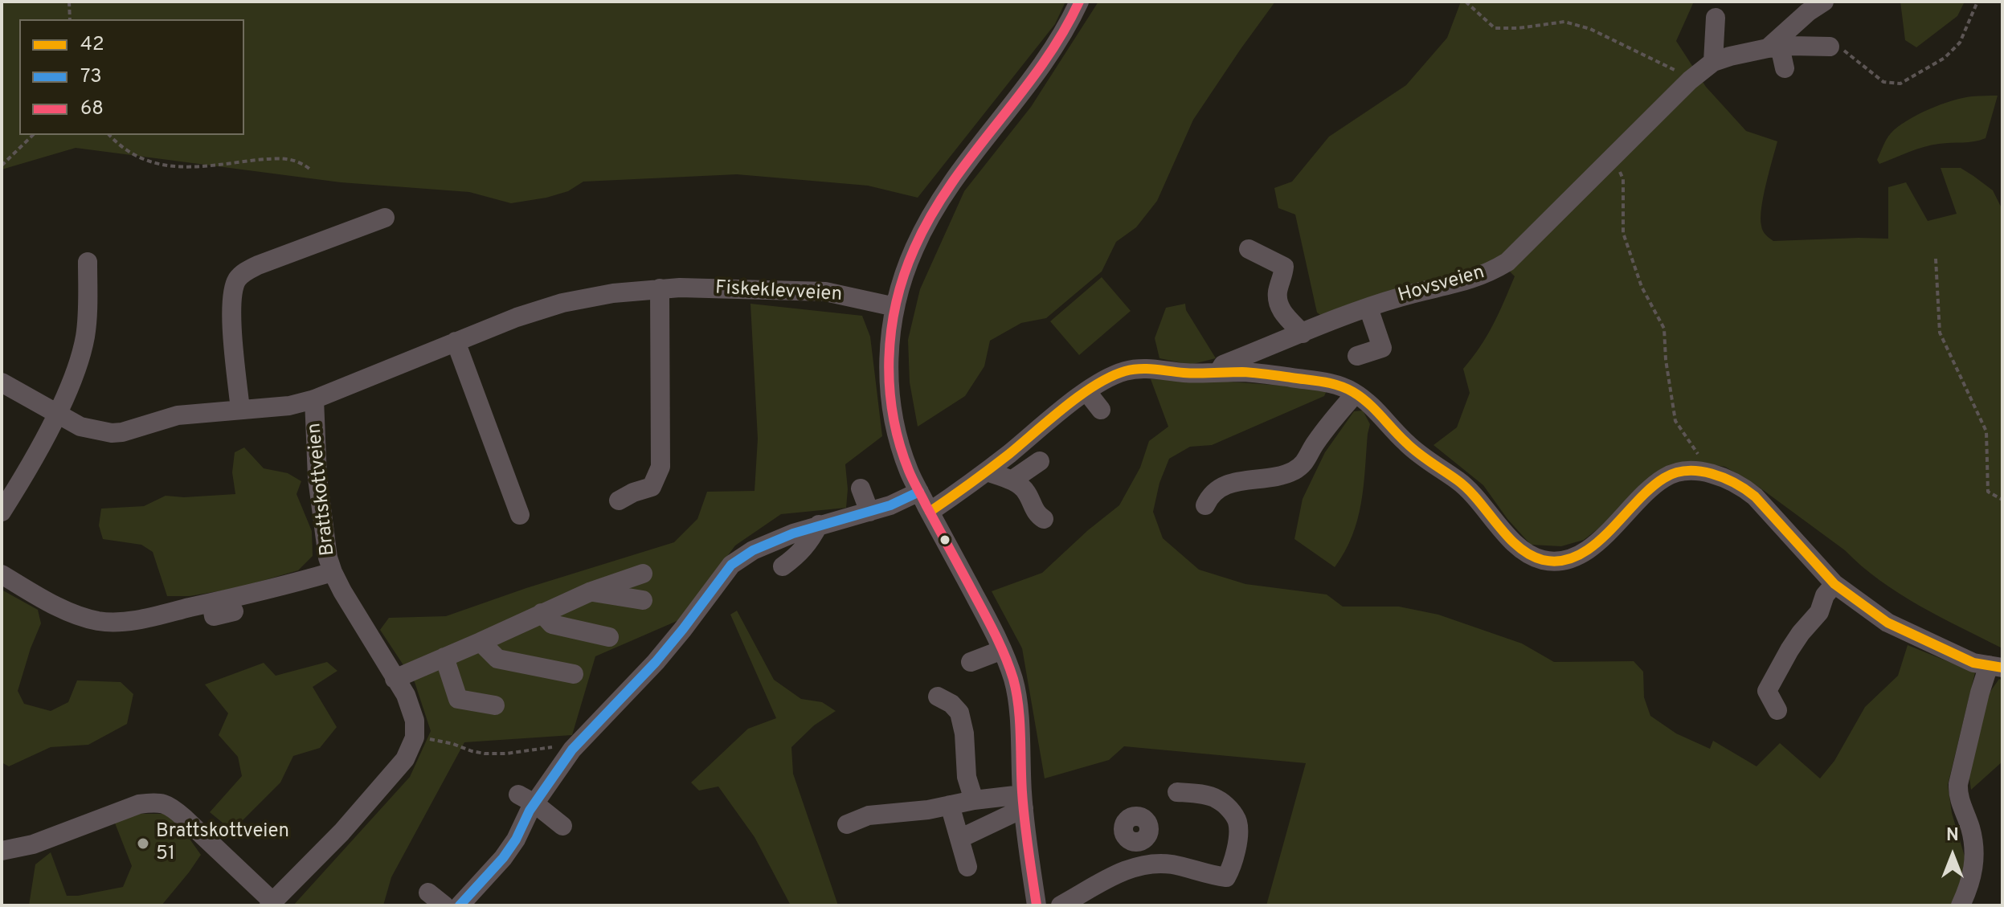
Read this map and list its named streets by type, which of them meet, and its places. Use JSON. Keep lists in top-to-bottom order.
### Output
{
  "streets": {
    "street": ["Hovsveien", "Fiskeklevveien", "Brattskottveien"]
  },
  "crossings": [
    ["Fiskeklevveien", "Brattskottveien"]
  ],
  "places": ["Brattskottveien 51"],
  "lines": ["transit line 68", "transit line 42", "transit line 73"],
  "legend": ["42", "73", "68"],
  "north": "top"
}
